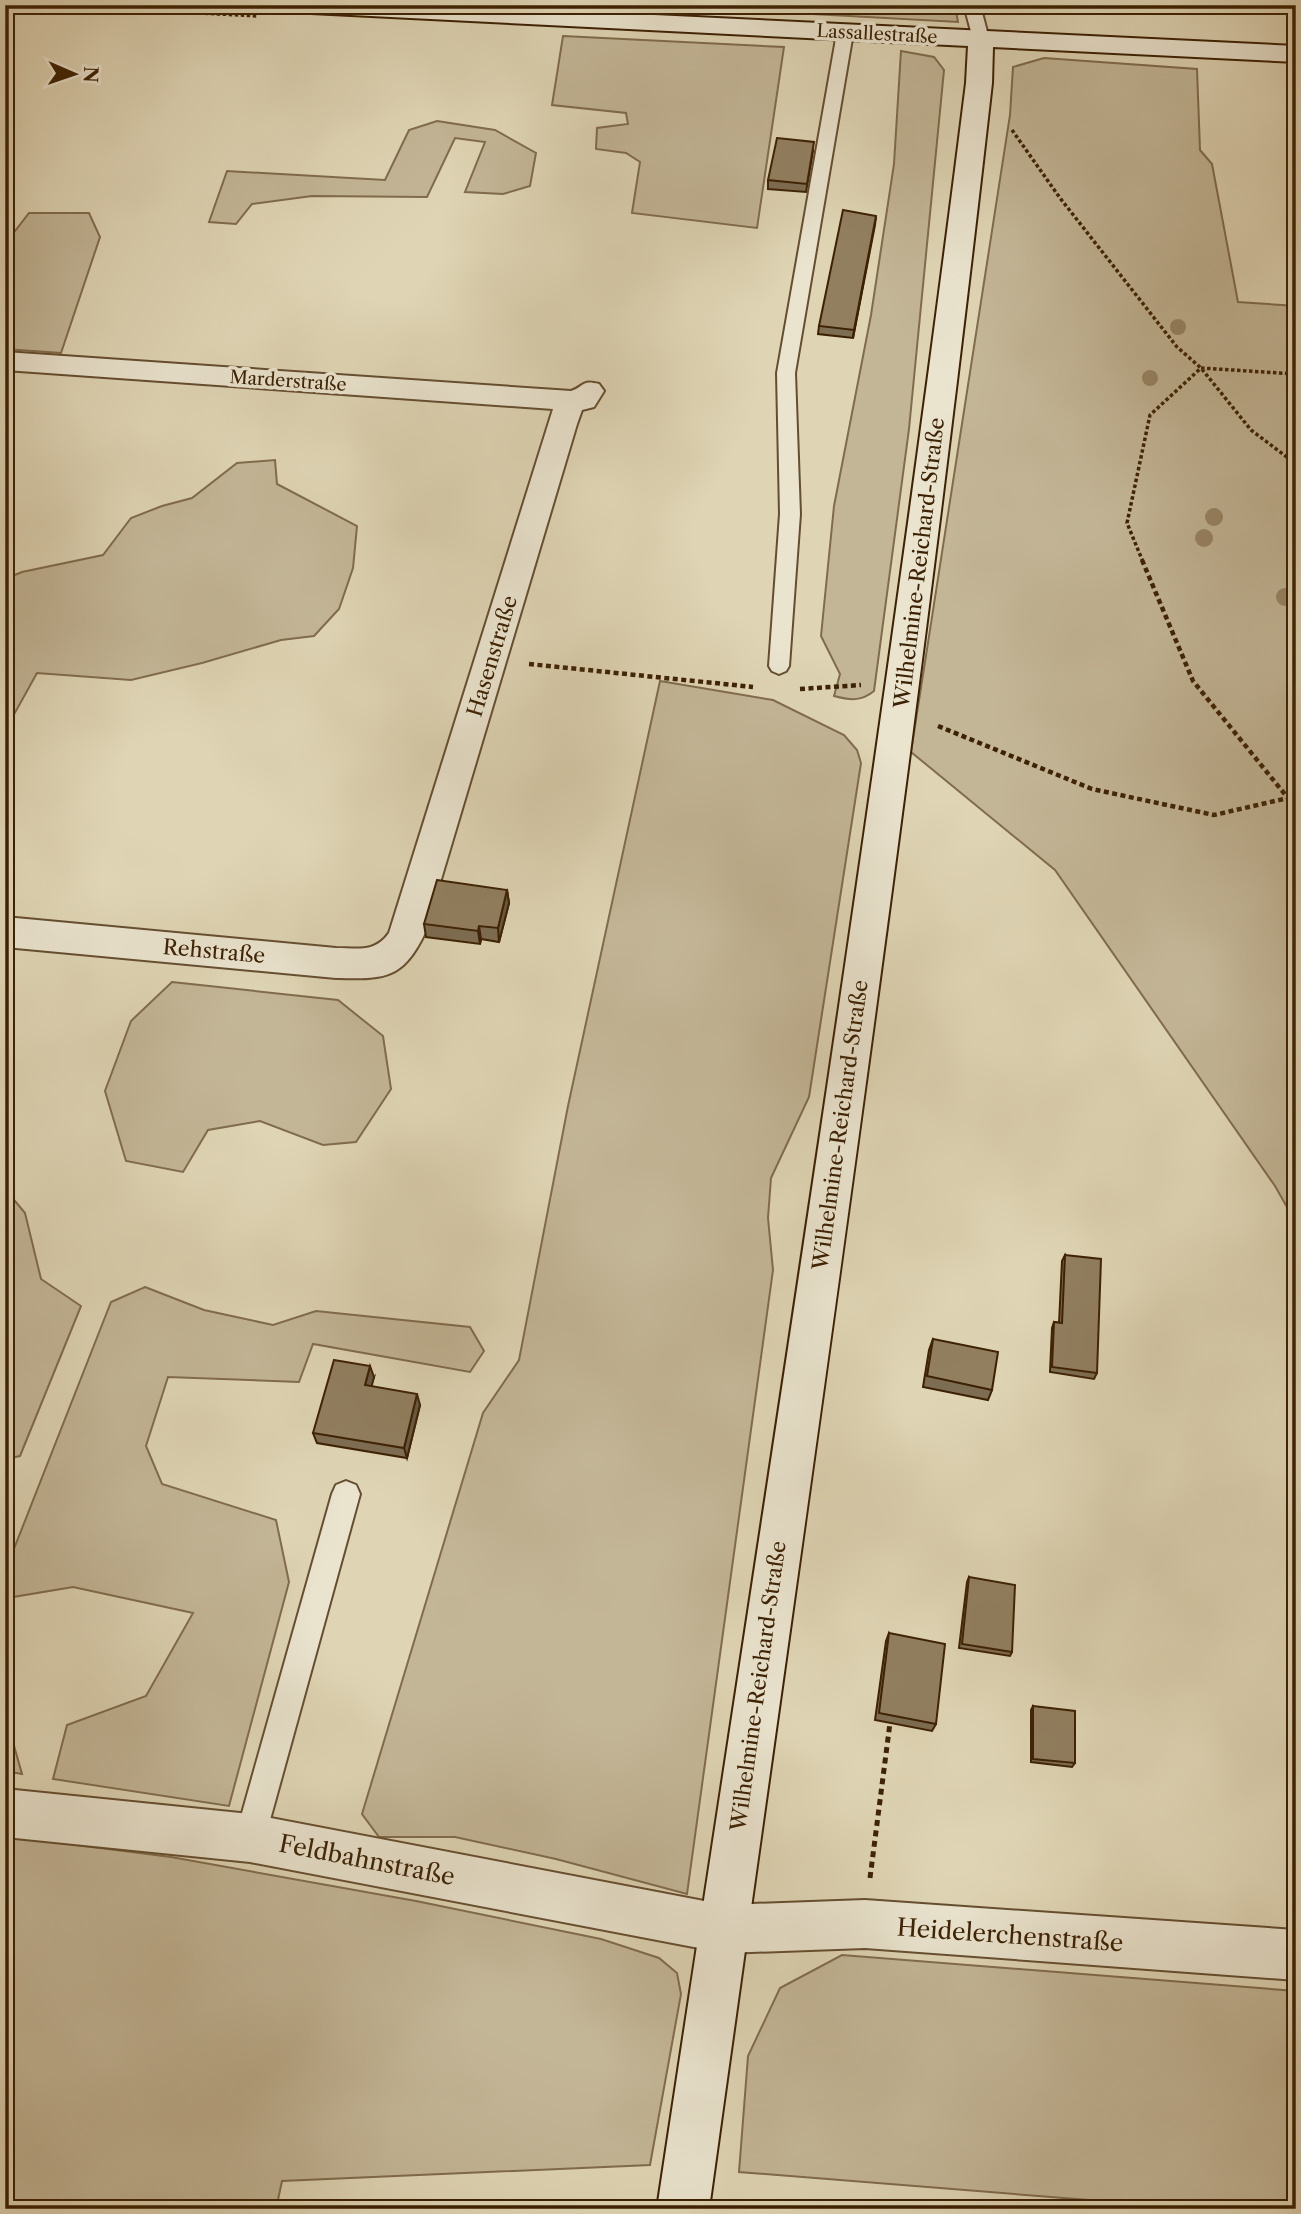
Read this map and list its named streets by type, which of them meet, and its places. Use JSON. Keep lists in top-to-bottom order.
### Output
{
  "streets": {
    "street": [
      "Lassallestraße",
      "Marderstraße",
      "Wilhelmine-Reichard-Straße",
      "Hasenstraße",
      "Rehstraße",
      "Feldbahnstraße",
      "Heidelerchenstraße"
    ]
  },
  "crossings": [
    ["Lassallestraße", "Wilhelmine-Reichard-Straße"],
    ["Marderstraße", "Hasenstraße"],
    ["Wilhelmine-Reichard-Straße", "Feldbahnstraße"],
    ["Wilhelmine-Reichard-Straße", "Heidelerchenstraße"],
    ["Hasenstraße", "Rehstraße"],
    ["Feldbahnstraße", "Heidelerchenstraße"]
  ],
  "north": "right"
}
